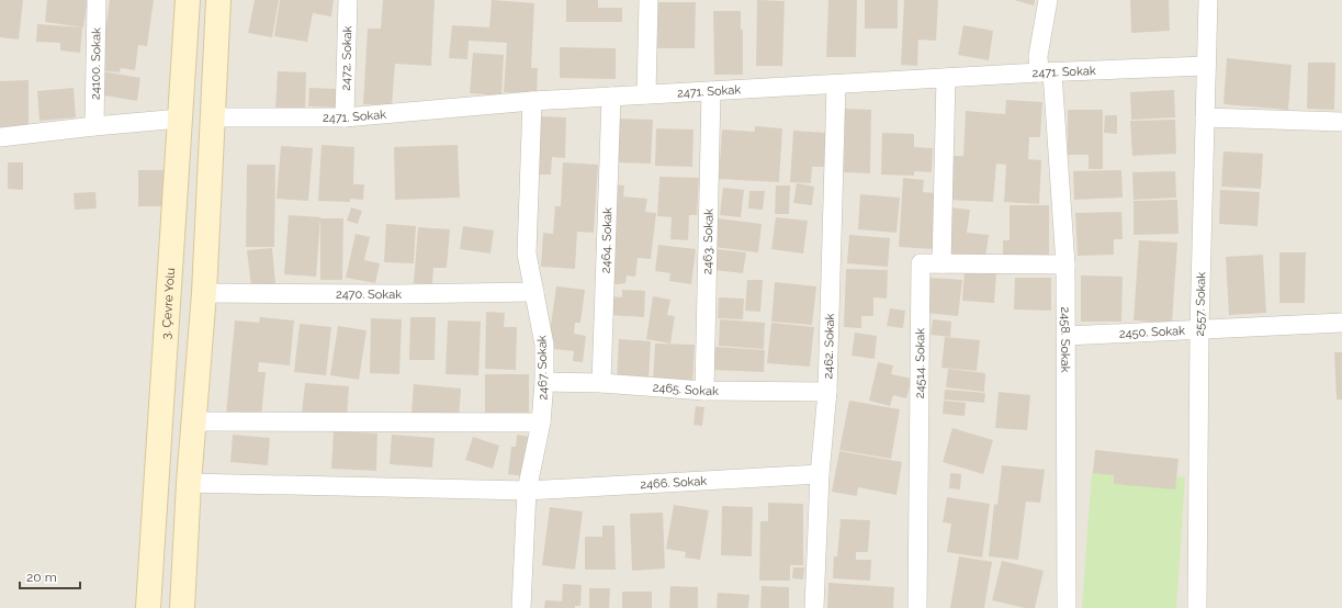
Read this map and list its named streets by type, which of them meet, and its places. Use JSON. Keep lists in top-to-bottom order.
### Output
{
  "streets": {
    "main road": ["3. Çevre Yolu"],
    "street": [
      "2472. Sokak",
      "24100. Sokak",
      "2471. Sokak",
      "2464. Sokak",
      "2463. Sokak",
      "2470. Sokak",
      "2557. Sokak",
      "2450. Sokak",
      "2458. Sokak",
      "2462. Sokak",
      "24514. Sokak",
      "2467. Sokak",
      "2465. Sokak",
      "2466. Sokak"
    ]
  },
  "crossings": [
    ["2472. Sokak", "2471. Sokak"],
    ["2471. Sokak", "2464. Sokak"],
    ["2471. Sokak", "2463. Sokak"],
    ["2471. Sokak", "2557. Sokak"],
    ["2471. Sokak", "2458. Sokak"],
    ["2471. Sokak", "2462. Sokak"],
    ["2471. Sokak", "2467. Sokak"],
    ["2464. Sokak", "2465. Sokak"],
    ["2463. Sokak", "2465. Sokak"],
    ["2470. Sokak", "2467. Sokak"],
    ["2557. Sokak", "2450. Sokak"],
    ["2450. Sokak", "2458. Sokak"],
    ["2458. Sokak", "24514. Sokak"],
    ["2462. Sokak", "2465. Sokak"],
    ["2462. Sokak", "2466. Sokak"],
    ["2467. Sokak", "2465. Sokak"],
    ["2467. Sokak", "2466. Sokak"]
  ],
  "scale_bar": "20 m"
}
